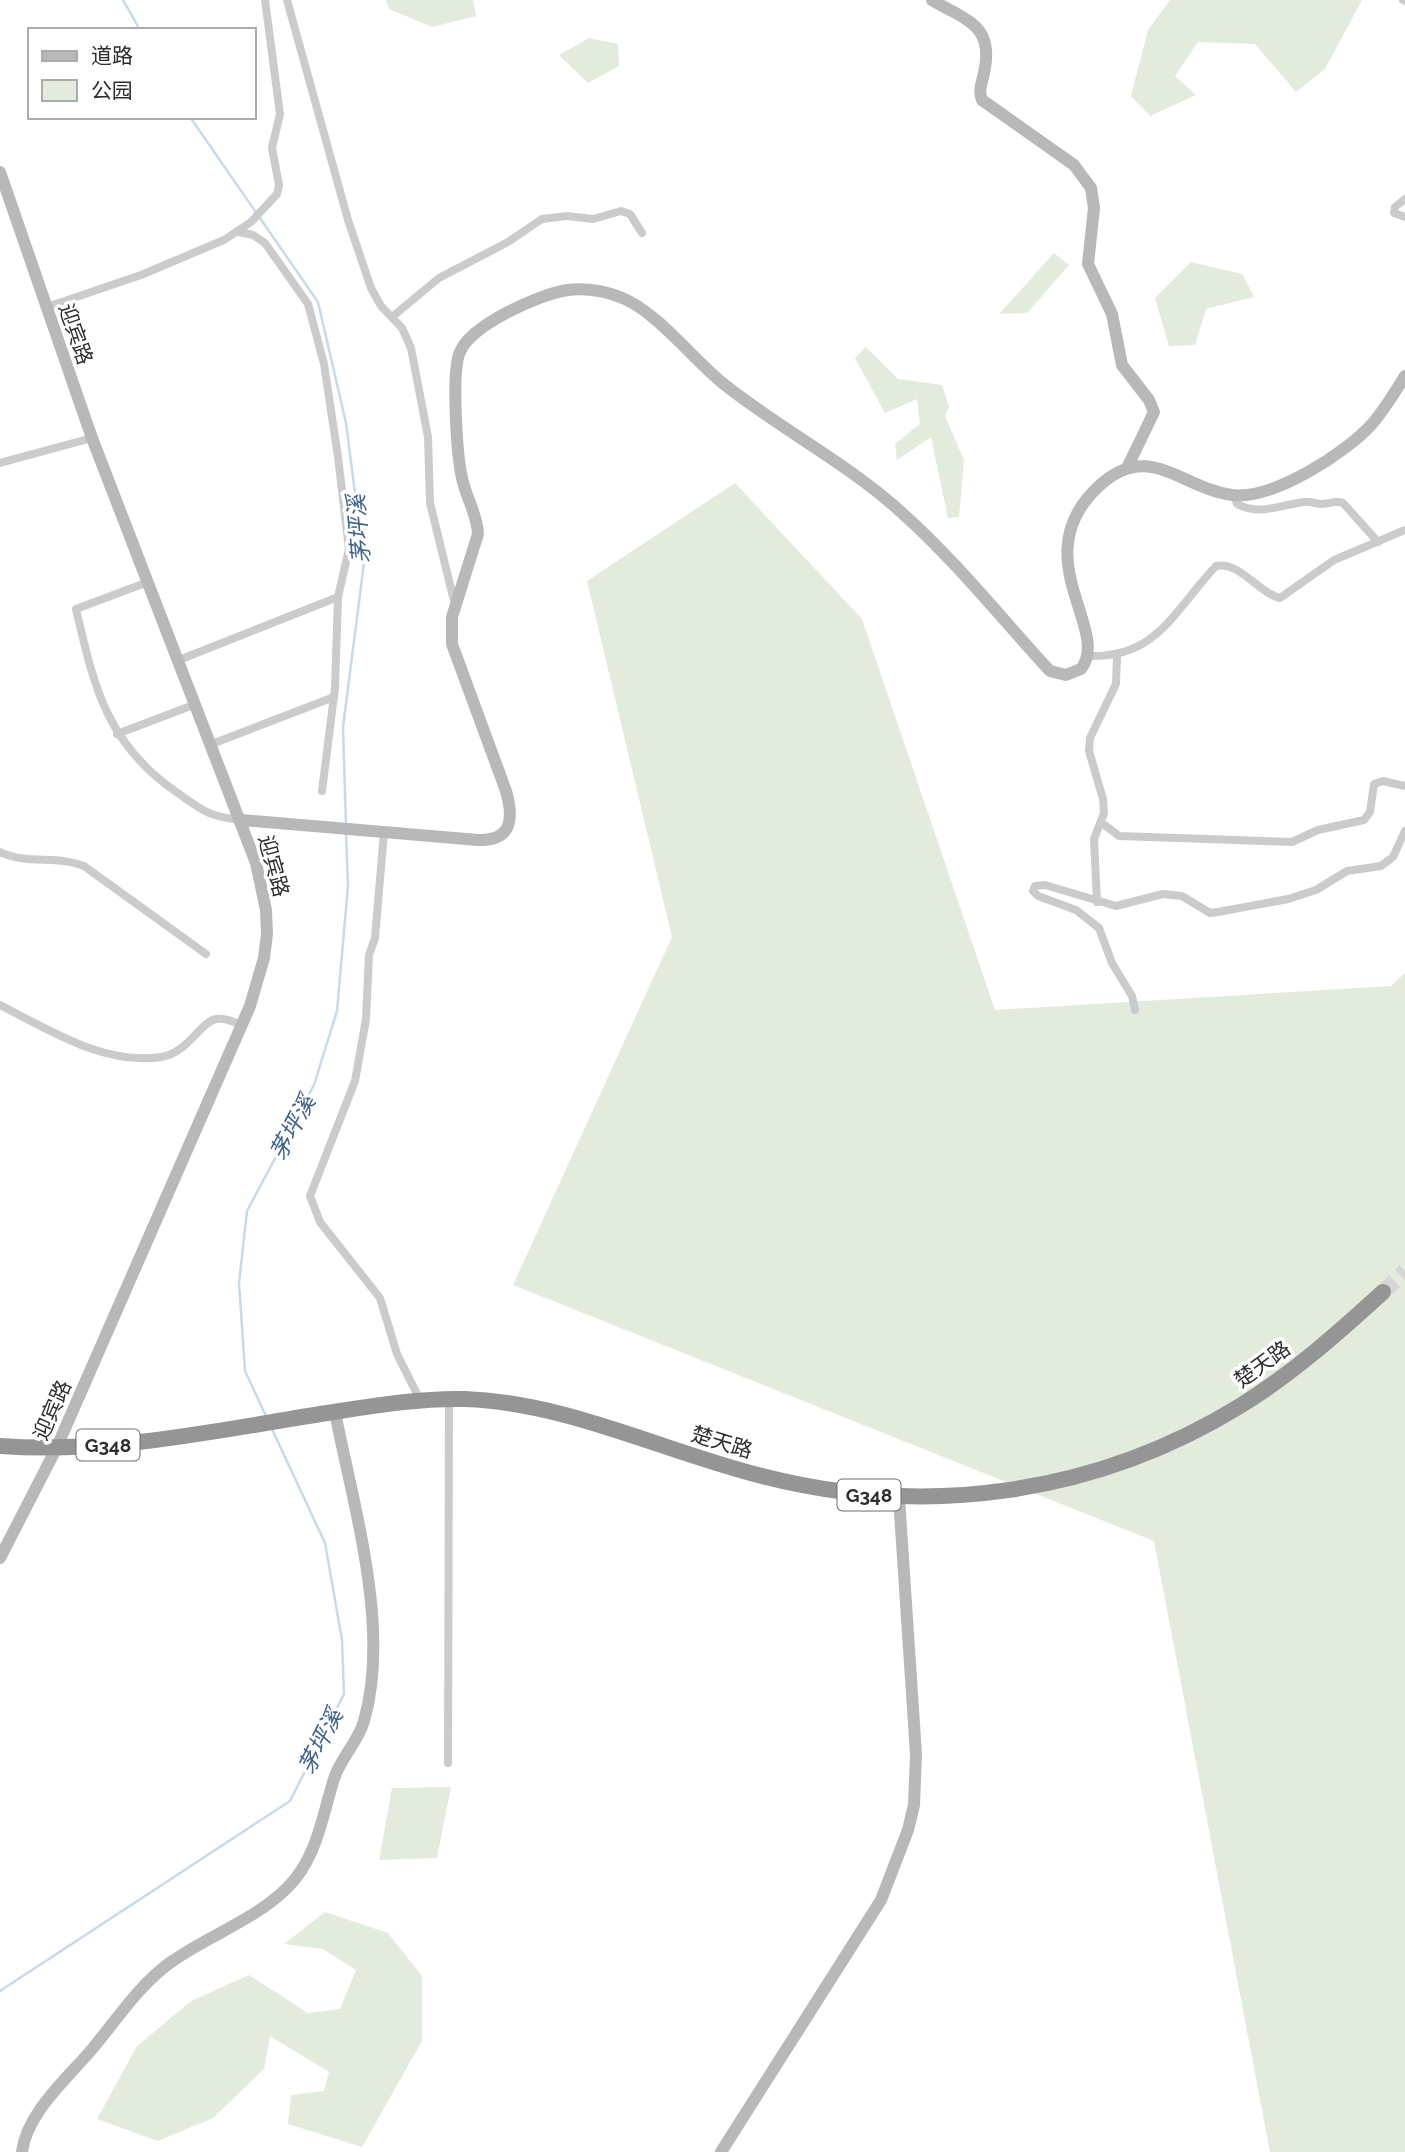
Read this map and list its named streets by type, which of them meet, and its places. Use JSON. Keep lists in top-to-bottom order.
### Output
{
  "streets": {
    "highway": ["楚天路", "G348"],
    "street": ["迎宾路"]
  },
  "crossings": [
    ["迎宾路", "楚天路"]
  ],
  "water": ["茅坪溪"],
  "legend": ["道路", "公园"]
}
